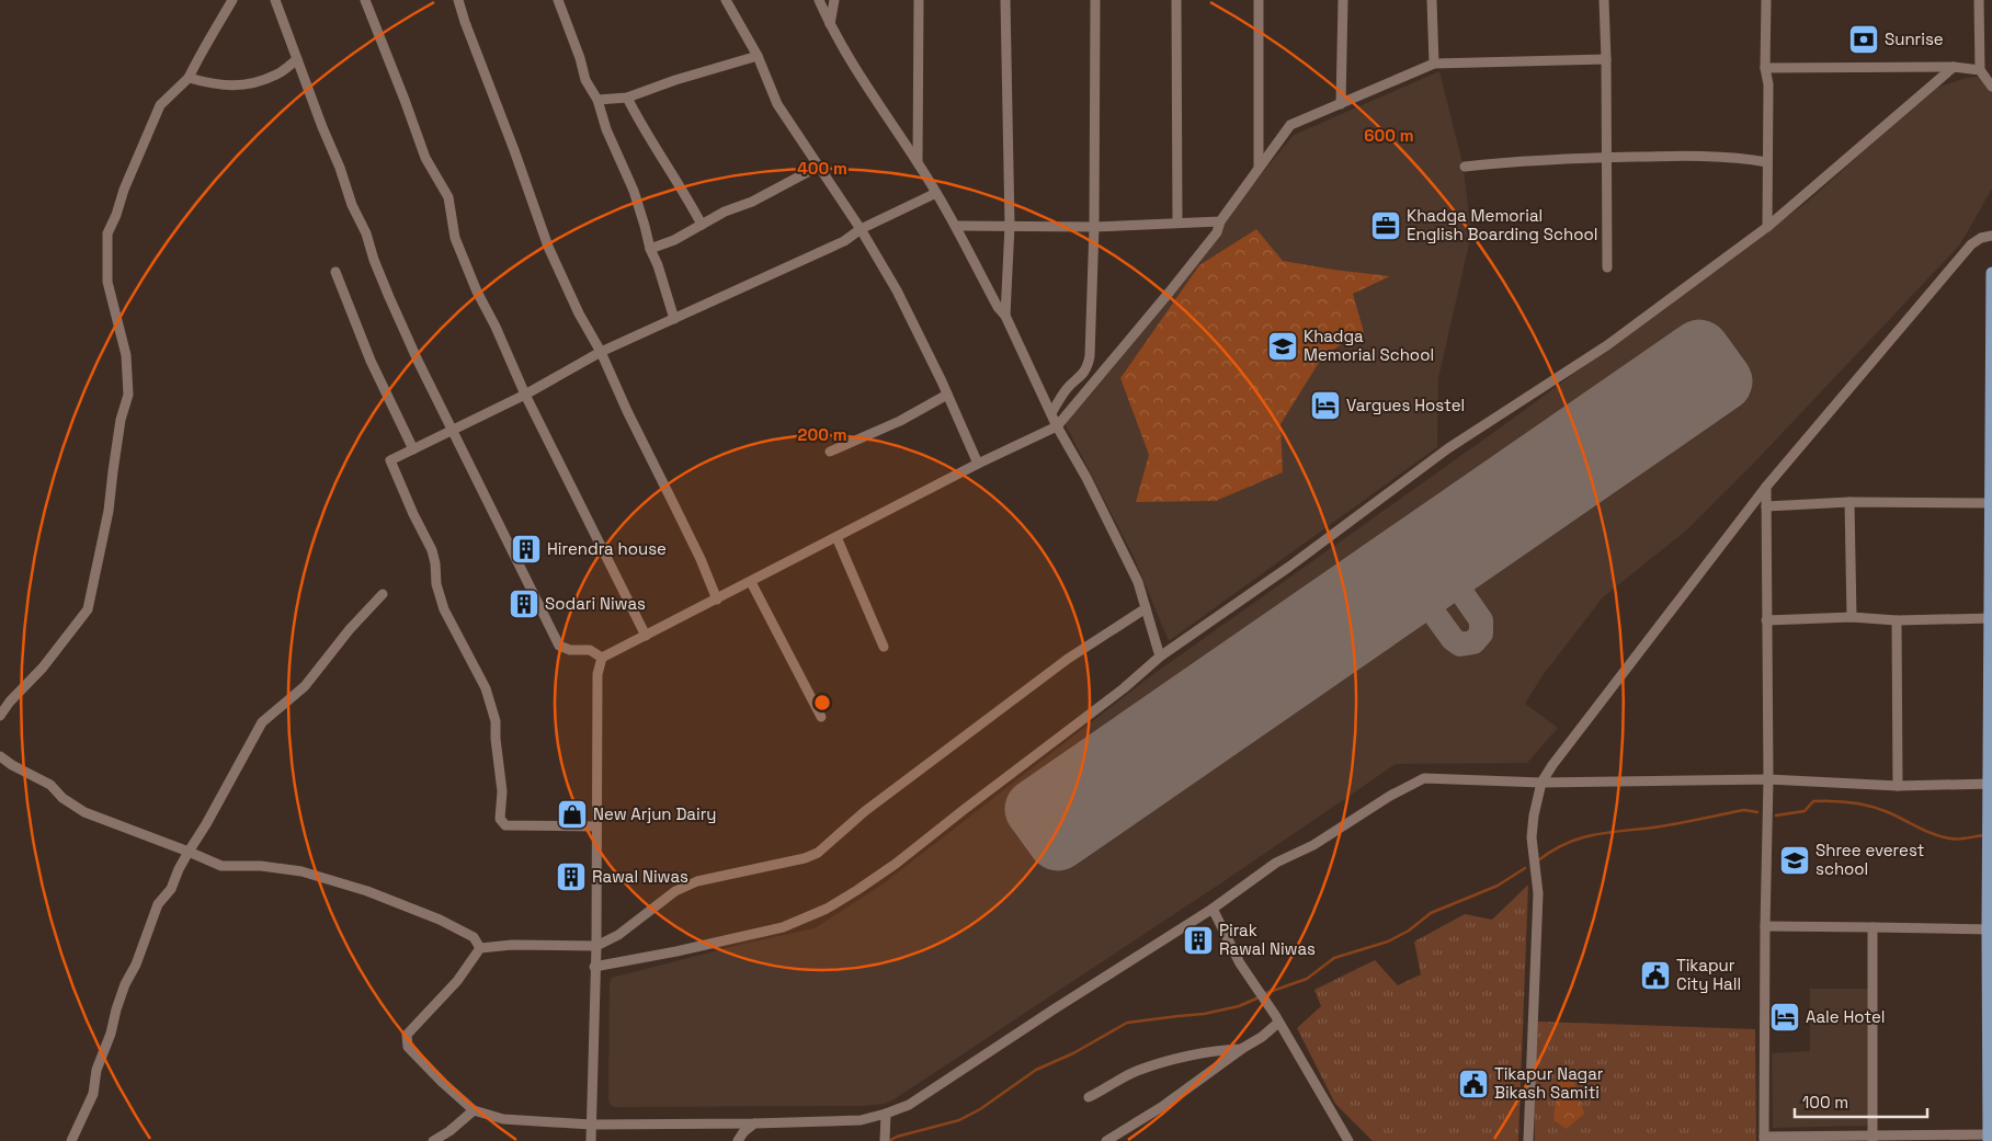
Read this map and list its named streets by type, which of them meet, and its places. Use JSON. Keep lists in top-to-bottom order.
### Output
{
  "places": {
    "bank": ["Sunrise"],
    "office": ["Khadga Memorial English Boarding School"],
    "school or university": ["Khadga Memorial School", "Shree everest school"],
    "hotel": ["Vargues Hostel", "Aale Hotel"],
    "building": [
      "Hirendra house",
      "Sodari Niwas",
      "Rawal Niwas",
      "Pirak Rawal Niwas"
    ],
    "shop": ["New Arjun Dairy"],
    "public building": ["Tikapur City Hall", "Tikapur Nagar Bikash Samiti"]
  },
  "scale_bar": "100 m",
  "rings": ["600 m", "400 m", "200 m"]
}
